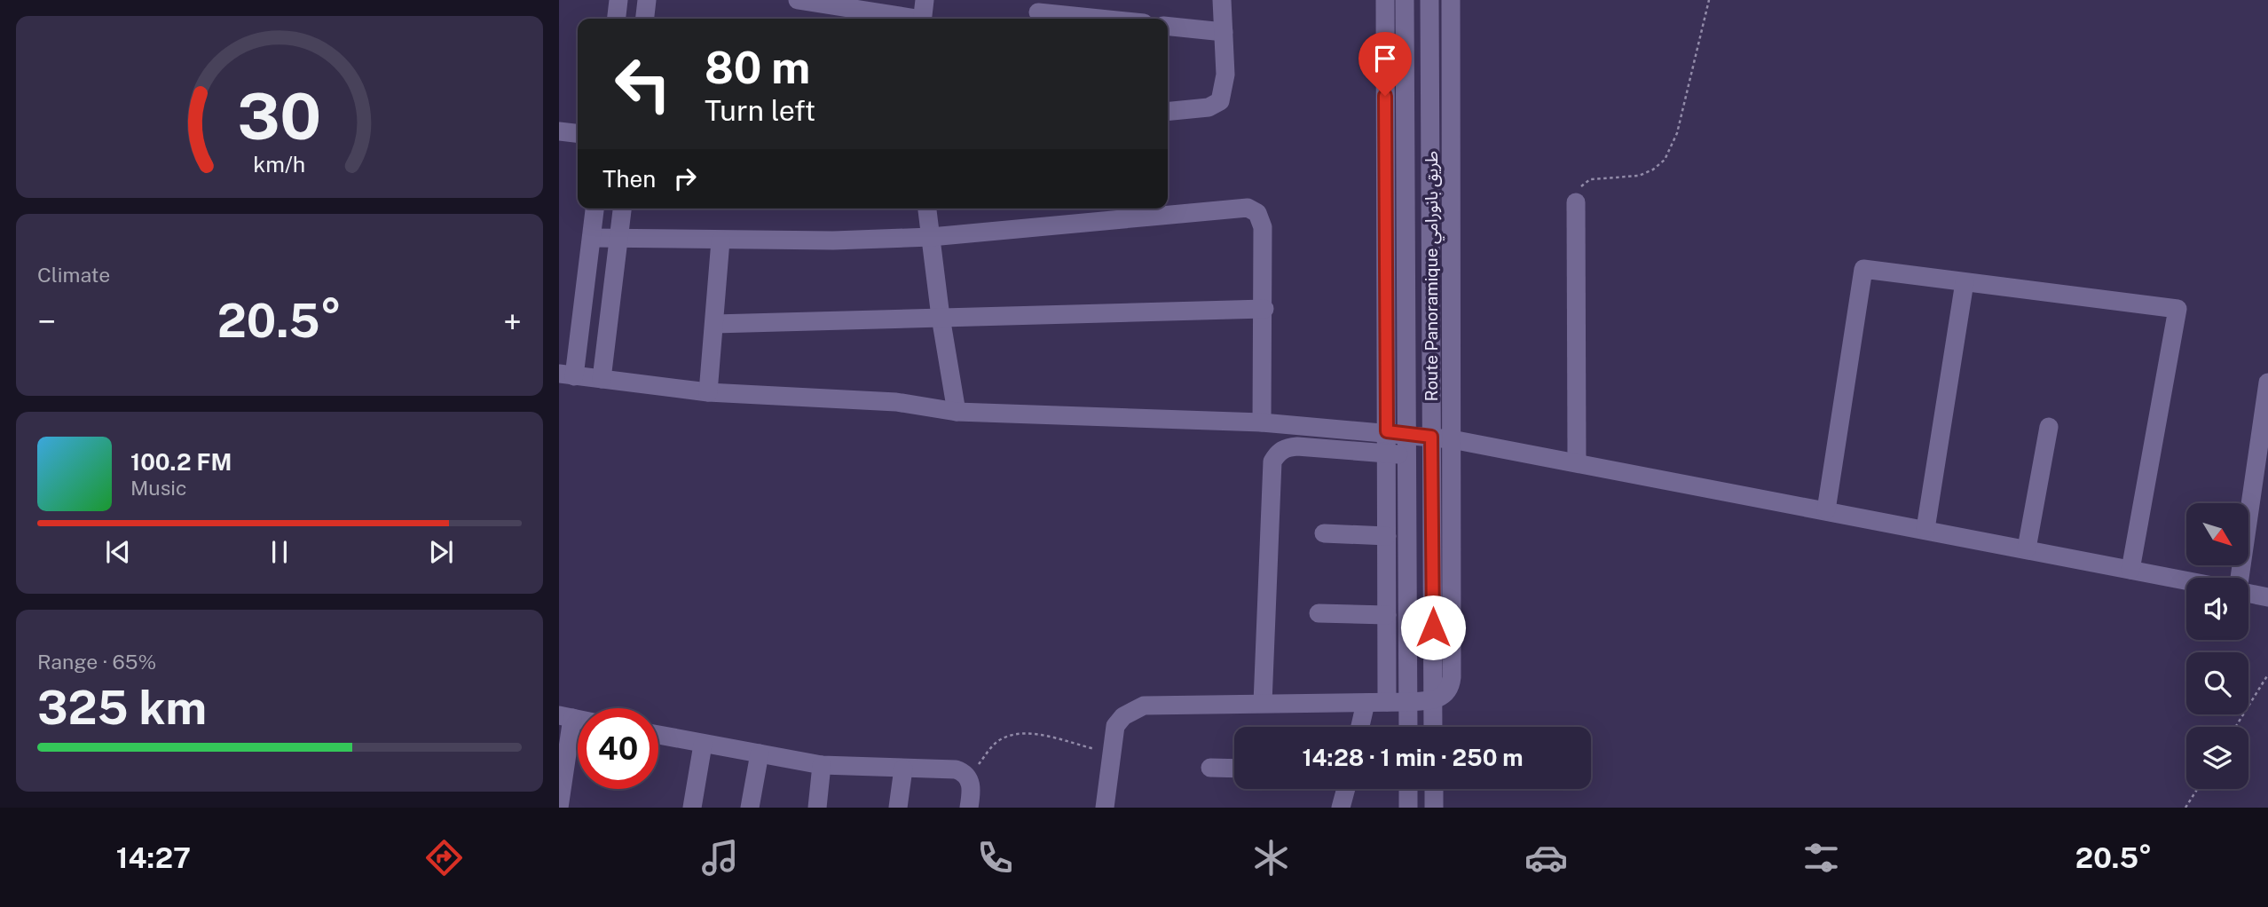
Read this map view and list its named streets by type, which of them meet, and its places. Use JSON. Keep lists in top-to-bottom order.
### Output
{
  "streets": {
    "street": ["Route Panoramique طريق بانورامي"]
  },
  "north": "bottom right",
  "page": {
    "turn": ["80 m", "Turn left"],
    "then": "Then",
    "tile": [
      "Climate",
      ["Range · 65%", "325 km"]
    ],
    "heat": ["−", "20.5°", "+"],
    "song": ["100.2 FM", "Music"],
    "limit": "40",
    "trip": "14:28 · 1 min · 250 m",
    "tabs": ["14:27", "20.5°"],
    "gauge": ["30", "km/h"]
  }
}
